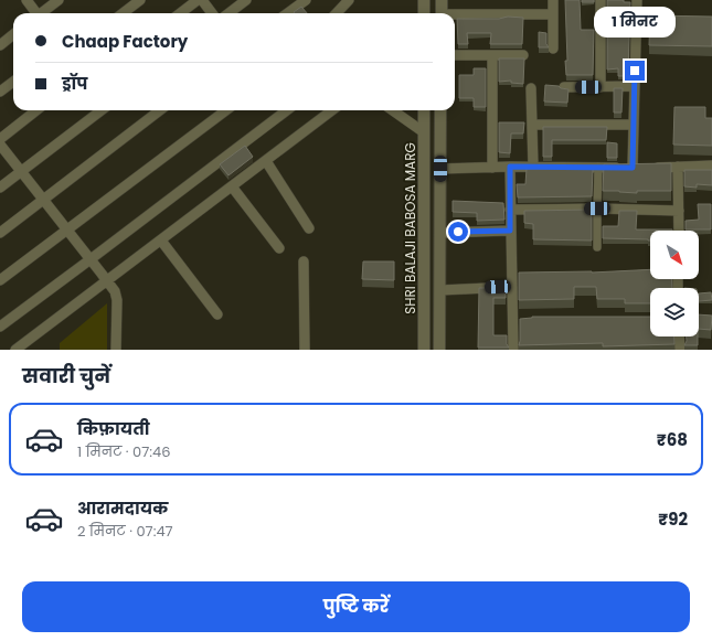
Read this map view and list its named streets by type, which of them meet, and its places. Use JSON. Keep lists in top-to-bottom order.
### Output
{
  "streets": {
    "street": ["SHRI BALAJI BABOSA MARG"]
  },
  "north": "bottom right",
  "page": {
    "bubble": "1 मिनट",
    "banner": ["Chaap Factory", "ड्रॉप"],
    "heading": "सवारी चुनें",
    "list": [
      {
        "name": "किफ़ायती",
        "note": "1 मिनट · 07:46",
        "value": "₹68"
      },
      {
        "name": "आरामदायक",
        "note": "2 मिनट · 07:47",
        "value": "₹92"
      }
    ],
    "buttons": "पुष्टि करें"
  }
}
